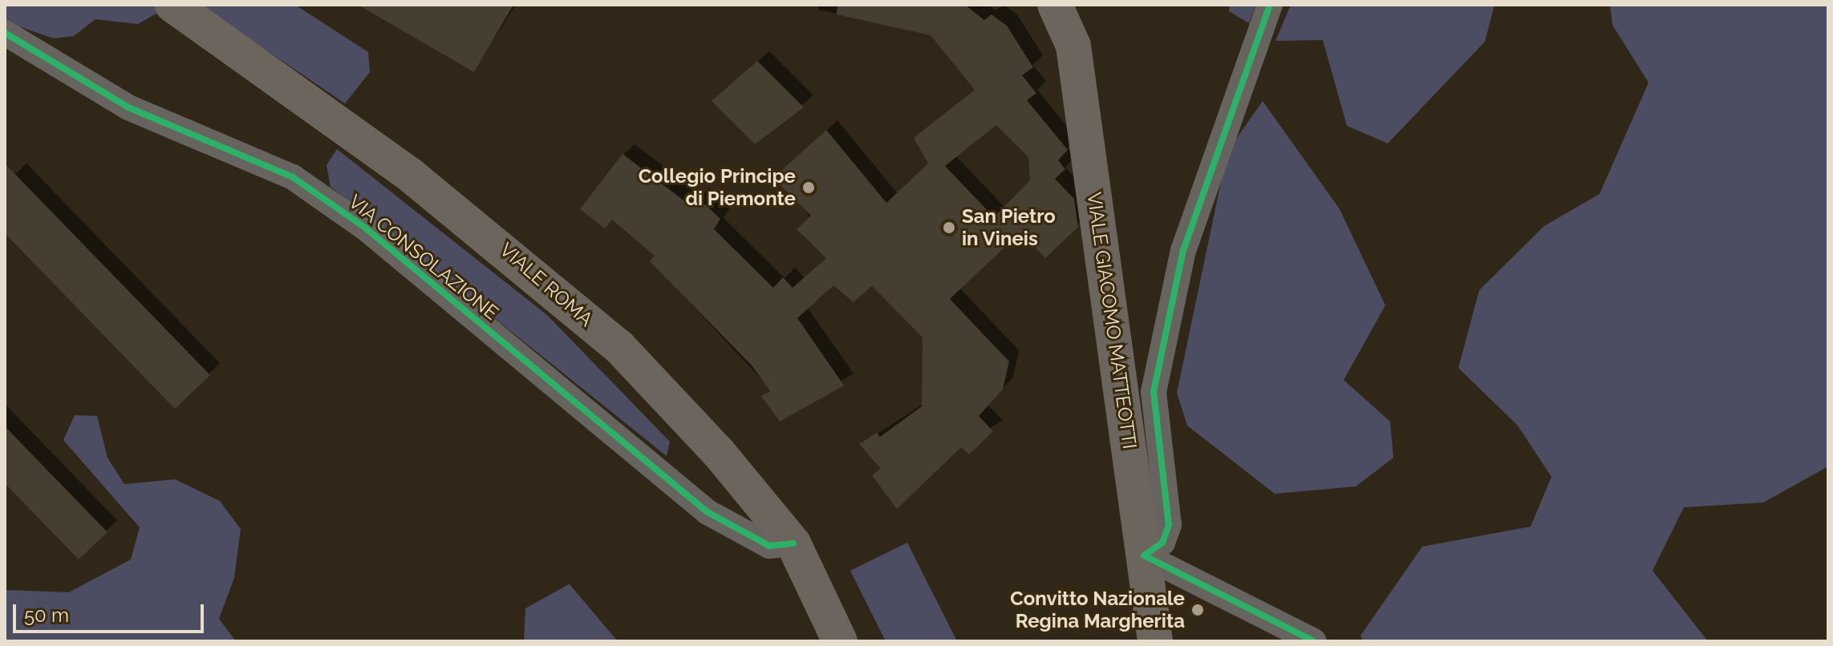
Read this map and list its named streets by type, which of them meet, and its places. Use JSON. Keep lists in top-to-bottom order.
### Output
{
  "streets": {
    "street": ["VIA CONSOLAZIONE", "VIALE ROMA", "VIALE GIACOMO MATTEOTTI"]
  },
  "crossings": [
    ["VIA CONSOLAZIONE", "VIALE ROMA"]
  ],
  "places": ["Collegio Principe di Piemonte", "San Pietro in Vineis", "Convitto Nazionale Regina Margherita"],
  "scale_bar": "50 m"
}
